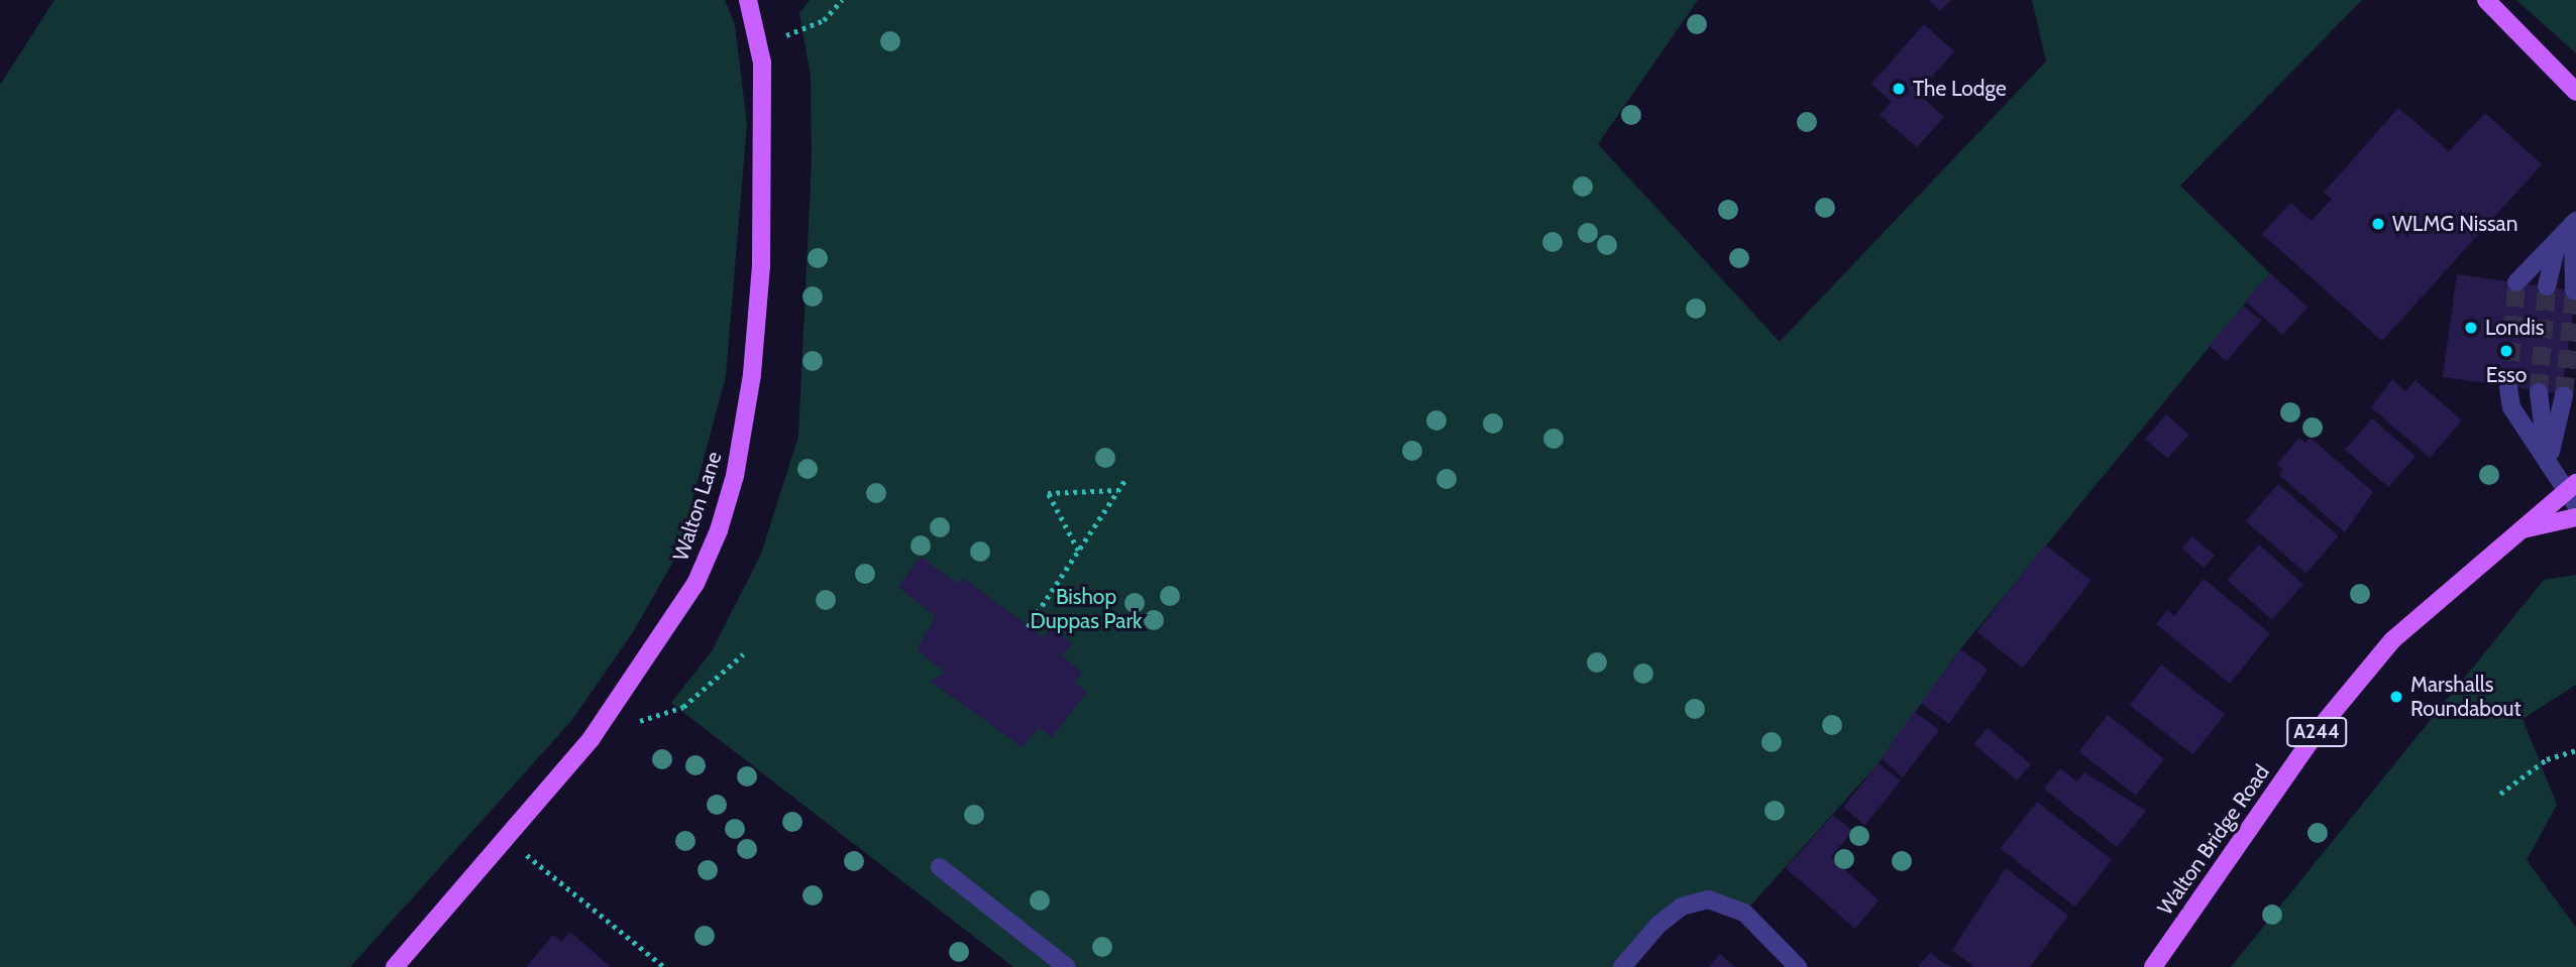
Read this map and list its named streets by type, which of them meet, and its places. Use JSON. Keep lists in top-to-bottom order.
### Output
{
  "streets": {
    "main road": ["Walton Lane", "A244", "Walton Bridge Road"]
  },
  "parks": ["Bishop Duppas Park"],
  "places": [
    "The Lodge",
    "WLMG Nissan",
    "Londis",
    "Esso",
    "Marshalls Roundabout"
  ]
}
